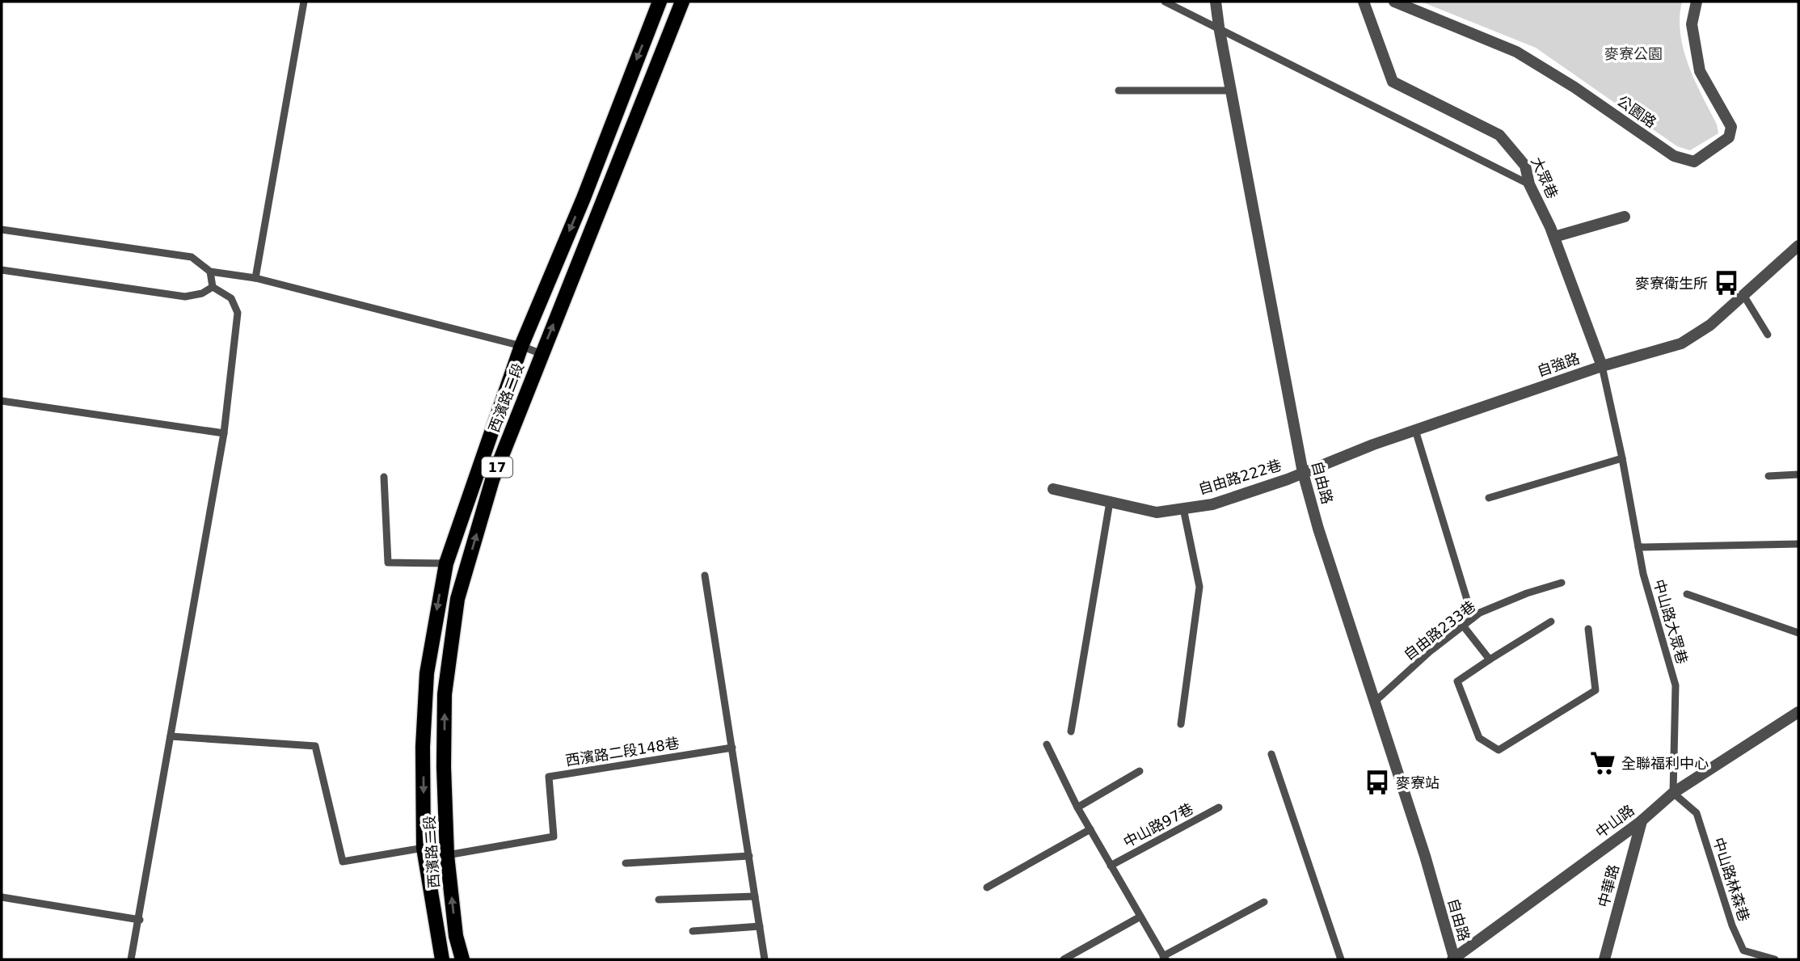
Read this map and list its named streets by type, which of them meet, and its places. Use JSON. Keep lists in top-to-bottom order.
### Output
{
  "streets": {
    "main road": ["西濱路二段", "17"],
    "street": [
      "公園路",
      "大眾巷",
      "自強路",
      "自由路222巷",
      "自由路",
      "中山路",
      "中華路"
    ],
    "lane": [
      "中山路大眾巷",
      "自由路233巷",
      "西濱路二段148巷",
      "中山路97巷",
      "中山路林森巷"
    ]
  },
  "crossings": [
    ["大眾巷", "自強路"],
    ["大眾巷", "中山路大眾巷"],
    ["自強路", "自由路222巷"],
    ["自強路", "自由路"],
    ["自強路", "中山路大眾巷"],
    ["西濱路二段", "西濱路二段148巷"],
    ["自由路222巷", "自由路"],
    ["自由路", "自由路233巷"],
    ["自由路", "中山路"],
    ["中山路大眾巷", "中山路"],
    ["中山路大眾巷", "中山路林森巷"],
    ["中山路", "中山路林森巷"],
    ["中山路", "中華路"]
  ],
  "parks": ["麥寮公園"],
  "places": {
    "bus stop": ["麥寮衛生所", "麥寮站"],
    "supermarket": ["全聯福利中心"]
  }
}
